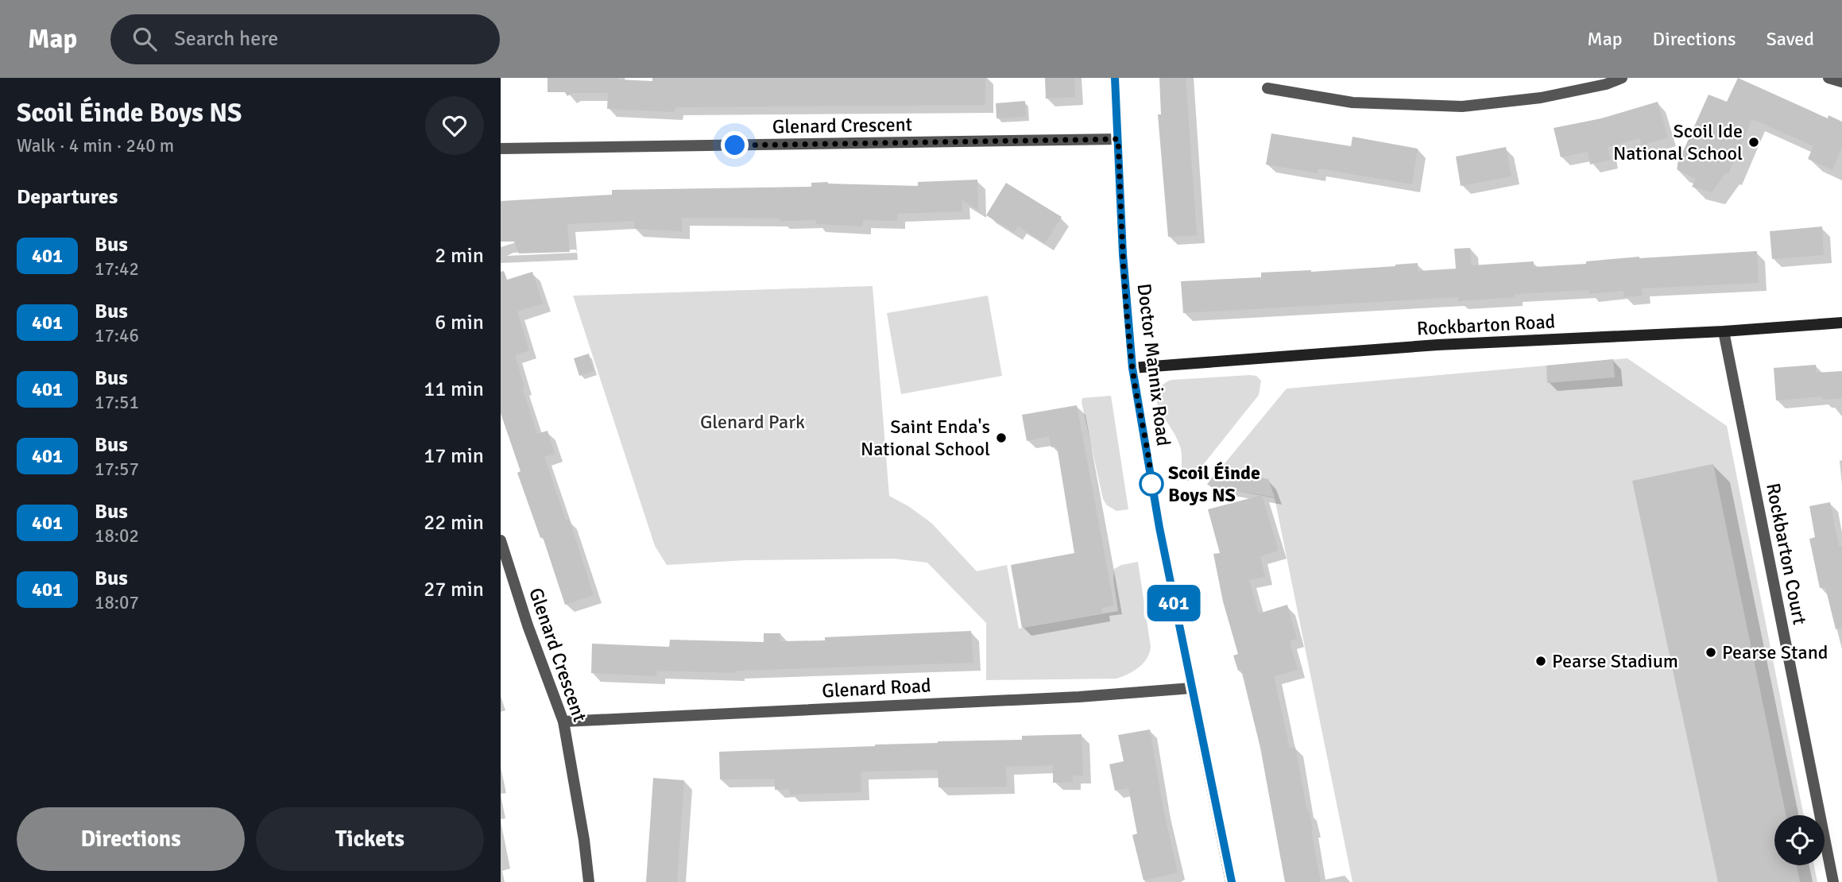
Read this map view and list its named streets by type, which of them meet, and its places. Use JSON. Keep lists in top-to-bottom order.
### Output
{
  "streets": {
    "street": [
      "Glenard Crescent",
      "Rockbarton Road",
      "Doctor Mannix Road",
      "Rockbarton Court",
      "Glenard Road"
    ]
  },
  "crossings": [
    ["Glenard Crescent", "Doctor Mannix Road"],
    ["Glenard Crescent", "Glenard Road"],
    ["Rockbarton Road", "Doctor Mannix Road"],
    ["Rockbarton Road", "Rockbarton Court"],
    ["Doctor Mannix Road", "Glenard Road"]
  ],
  "parks": ["Glenard Park"],
  "places": [
    "Scoil Ide National School",
    "Saint Enda's National School",
    "Scoil Éinde Boys NS",
    "Pearse Stand",
    "Pearse Stadium"
  ],
  "lines": ["bus line 401"],
  "page": {
    "header": "Map",
    "search": "Search here",
    "nav": ["Map", "Directions", "Saved"],
    "heading": [
      ["Scoil Éinde Boys NS", "Walk · 4 min · 240 m"],
      "Departures"
    ],
    "on_map": "401",
    "list": [
      {
        "mark": "401",
        "name": "Bus",
        "note": "17:42",
        "value": "2 min"
      },
      {
        "mark": "401",
        "name": "Bus",
        "note": "17:46",
        "value": "6 min"
      },
      {
        "mark": "401",
        "name": "Bus",
        "note": "17:51",
        "value": "11 min"
      },
      {
        "mark": "401",
        "name": "Bus",
        "note": "17:57",
        "value": "17 min"
      },
      {
        "mark": "401",
        "name": "Bus",
        "note": "18:02",
        "value": "22 min"
      },
      {
        "mark": "401",
        "name": "Bus",
        "note": "18:07",
        "value": "27 min"
      }
    ],
    "buttons": ["Directions", "Tickets"]
  }
}
